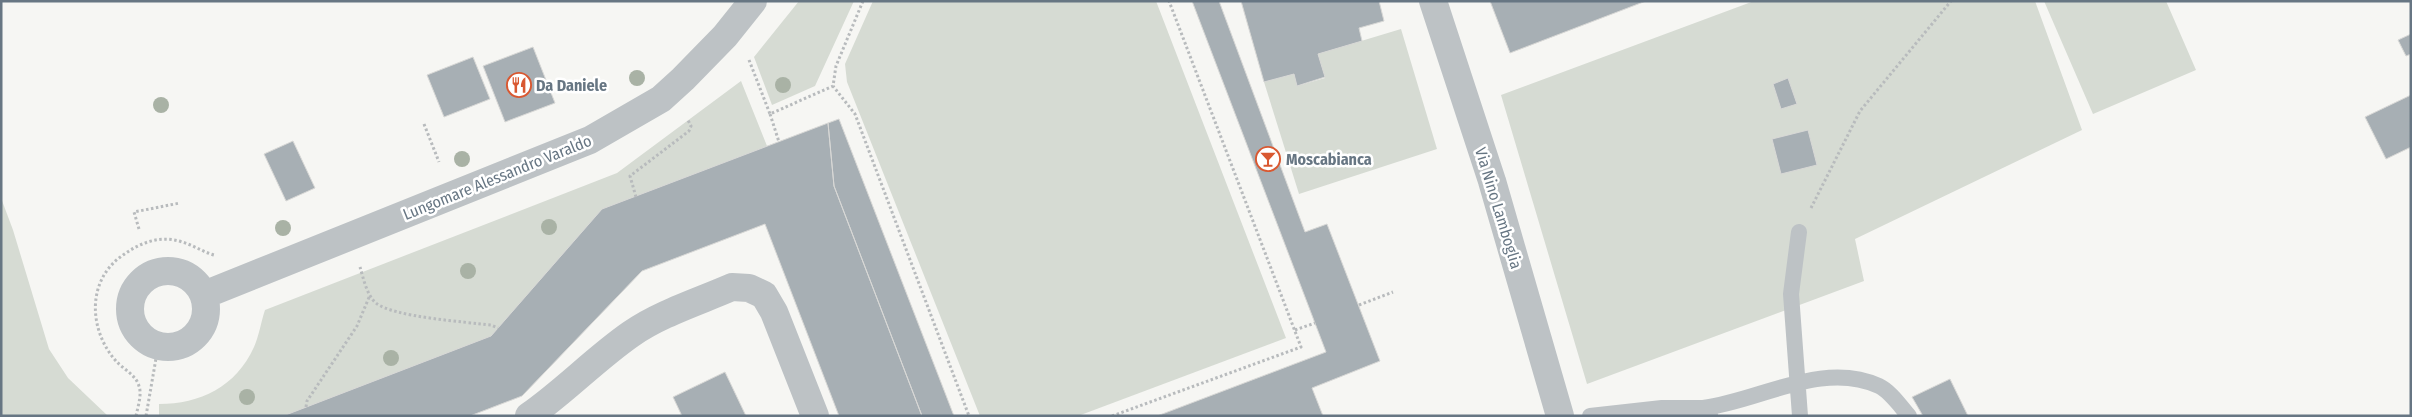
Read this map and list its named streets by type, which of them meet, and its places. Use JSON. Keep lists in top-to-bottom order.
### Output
{
  "streets": {
    "street": ["Lungomare Alessandro Varaldo", "Via Nino Lamboglia"]
  },
  "places": {
    "restaurant": ["Da Daniele"],
    "bar": ["Moscabianca"]
  }
}
